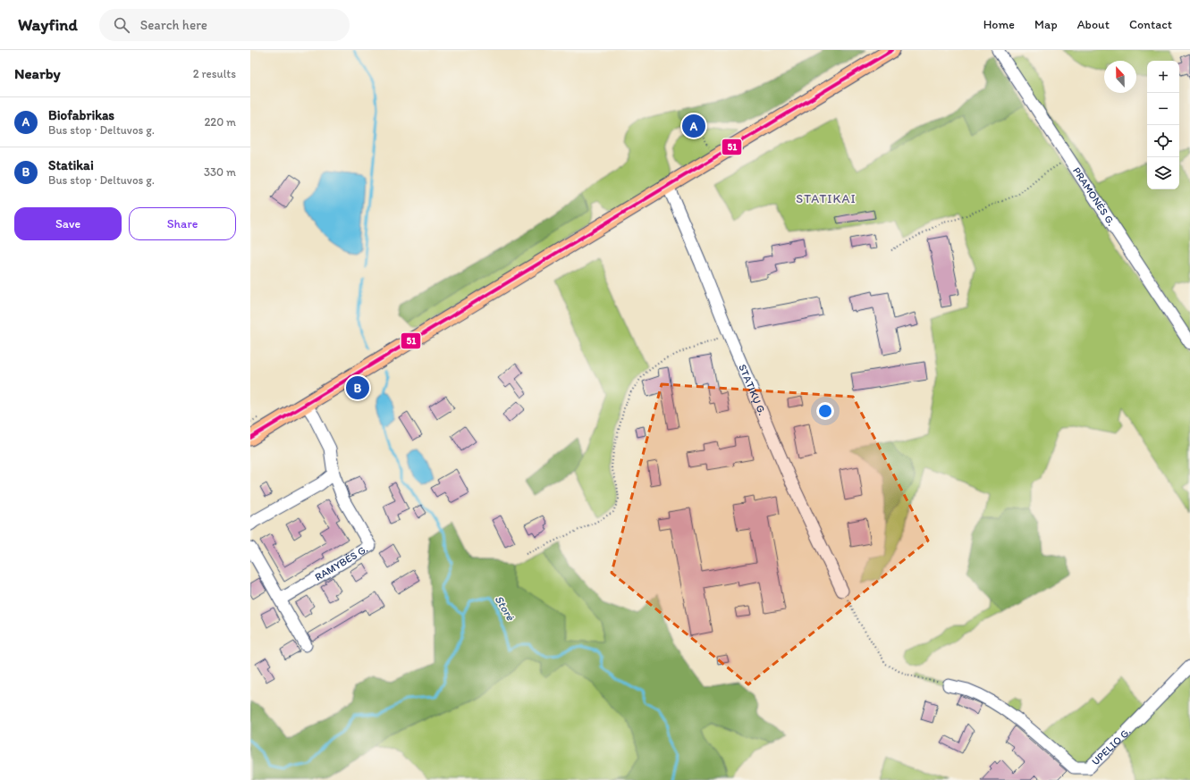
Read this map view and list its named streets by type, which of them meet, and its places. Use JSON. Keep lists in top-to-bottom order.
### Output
{
  "streets": {
    "street": [
      "PRAMONĖS G.",
      "STATIKŲ G.",
      "RAMYBĖS G.",
      "UPELIO G."
    ]
  },
  "districts": ["STATIKAI"],
  "water": ["Storė"],
  "lines": ["transit line 51"],
  "north": "top",
  "page": {
    "header": "Wayfind",
    "search": "Search here",
    "nav": [
      "Home",
      "Map",
      "About",
      "Contact"
    ],
    "heading": ["Nearby", "2 results"],
    "map_buttons": ["+", "−"],
    "list": [
      {
        "mark": "A",
        "name": "Biofabrikas",
        "note": "Bus stop · Deltuvos g.",
        "value": "220 m"
      },
      {
        "mark": "B",
        "name": "Statikai",
        "note": "Bus stop · Deltuvos g.",
        "value": "330 m"
      }
    ],
    "pins": ["A", "B"],
    "buttons": ["Save", "Share"]
  }
}
